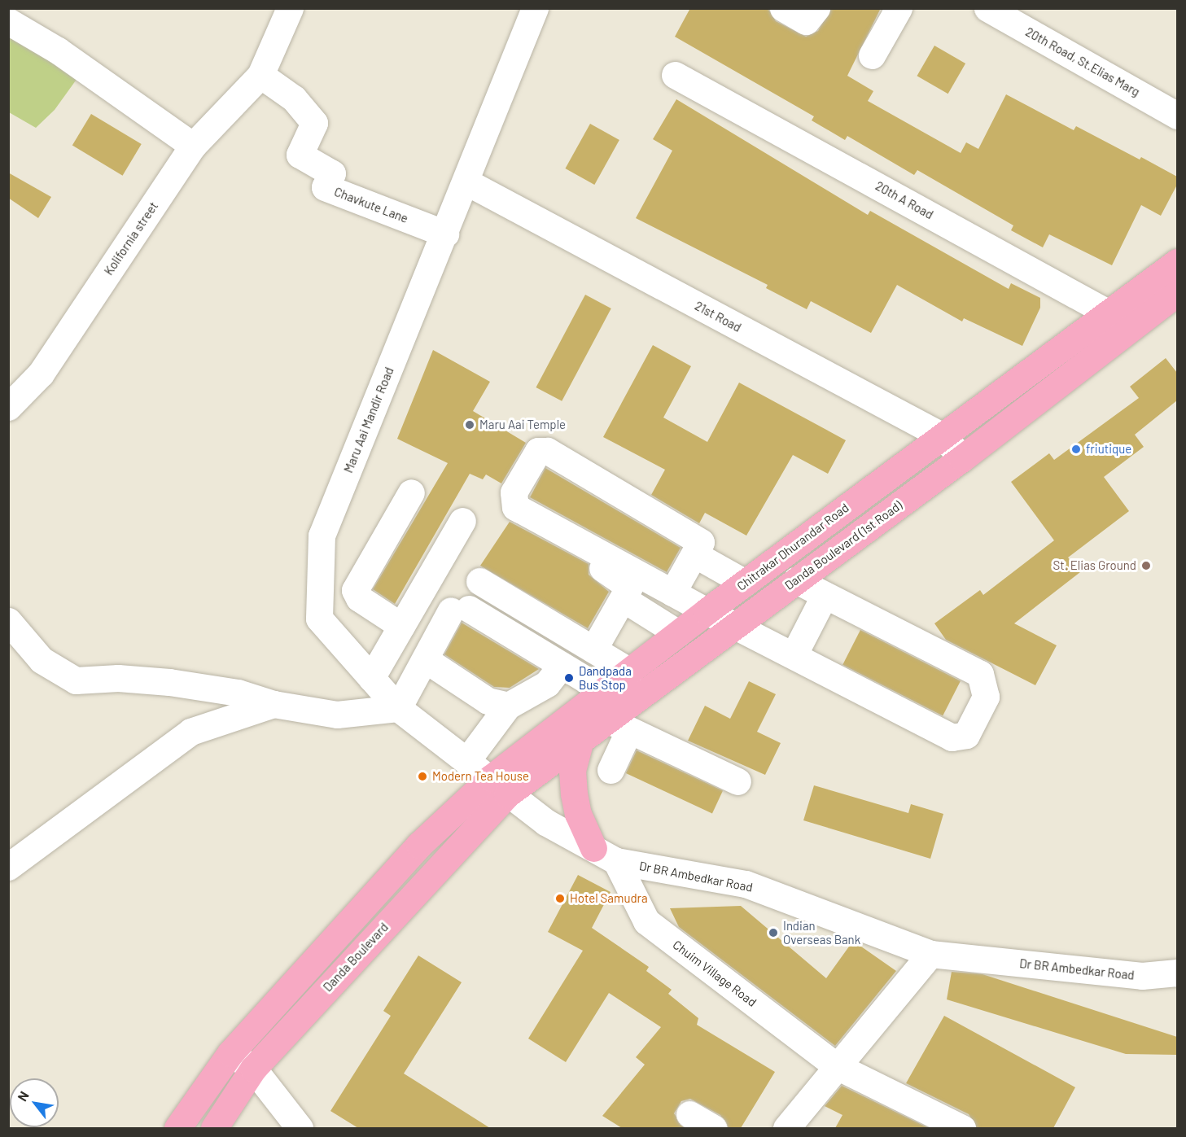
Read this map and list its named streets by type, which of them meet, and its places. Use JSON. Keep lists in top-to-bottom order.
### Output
{
  "streets": {
    "main road": ["Danda Boulevard (1st Road)", "Chitrakar Dhurandar Road", "Danda Boulevard"],
    "street": [
      "20th Road, St.Elias Marg",
      "20th A Road",
      "Chavkute Lane",
      "Kolifornia street",
      "21st Road",
      "Maru Aai Mandir Road",
      "Dr BR Ambedkar Road",
      "Chuim Village Road"
    ]
  },
  "crossings": [
    ["20th A Road", "Danda Boulevard (1st Road)"],
    ["20th A Road", "Chitrakar Dhurandar Road"],
    ["Chavkute Lane", "Kolifornia street"],
    ["Chavkute Lane", "Maru Aai Mandir Road"],
    ["21st Road", "Maru Aai Mandir Road"],
    ["21st Road", "Danda Boulevard (1st Road)"],
    ["21st Road", "Chitrakar Dhurandar Road"],
    ["Maru Aai Mandir Road", "Danda Boulevard (1st Road)"],
    ["Maru Aai Mandir Road", "Chitrakar Dhurandar Road"],
    ["Maru Aai Mandir Road", "Dr BR Ambedkar Road"],
    ["Maru Aai Mandir Road", "Danda Boulevard"],
    ["Danda Boulevard (1st Road)", "Chitrakar Dhurandar Road"],
    ["Danda Boulevard (1st Road)", "Dr BR Ambedkar Road"],
    ["Danda Boulevard (1st Road)", "Danda Boulevard"],
    ["Chitrakar Dhurandar Road", "Dr BR Ambedkar Road"],
    ["Chitrakar Dhurandar Road", "Danda Boulevard"],
    ["Dr BR Ambedkar Road", "Danda Boulevard"],
    ["Dr BR Ambedkar Road", "Chuim Village Road"]
  ],
  "places": [
    "Maru Aai Temple",
    "friutique",
    "St. Elias Ground",
    "Dandpada Bus Stop",
    "Modern Tea House",
    "Hotel Samudra",
    "Indian Overseas Bank"
  ],
  "north": "top left"
}
